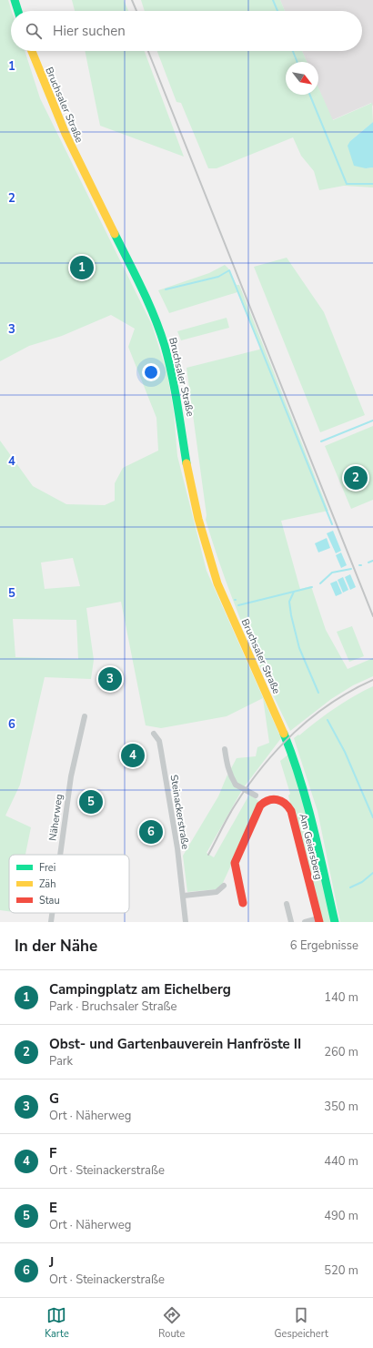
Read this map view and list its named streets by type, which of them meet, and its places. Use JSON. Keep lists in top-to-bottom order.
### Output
{
  "streets": {
    "main road": ["Bruchsaler Straße", "Am Geiersberg"],
    "street": ["Steinackerstraße", "Näherweg"]
  },
  "legend": ["Frei", "Zäh", "Stau"],
  "north": "bottom right",
  "page": {
    "search": "Hier suchen",
    "pins": [
      "1",
      "2",
      "3",
      "4",
      "5",
      "6"
    ],
    "heading": ["In der Nähe", "6 Ergebnisse"],
    "list": [
      {
        "mark": "1",
        "name": "Campingplatz am Eichelberg",
        "note": "Park · Bruchsaler Straße",
        "value": "140 m"
      },
      {
        "mark": "2",
        "name": "Obst- und Gartenbauverein Hanfröste II",
        "note": "Park",
        "value": "260 m"
      },
      {
        "mark": "3",
        "name": "G",
        "note": "Ort · Näherweg",
        "value": "350 m"
      },
      {
        "mark": "4",
        "name": "F",
        "note": "Ort · Steinackerstraße",
        "value": "440 m"
      },
      {
        "mark": "5",
        "name": "E",
        "note": "Ort · Näherweg",
        "value": "490 m"
      },
      {
        "mark": "6",
        "name": "J",
        "note": "Ort · Steinackerstraße",
        "value": "520 m"
      }
    ],
    "nav": ["Karte", "Route", "Gespeichert"]
  },
  "grid": {
    "rows": [
      "1",
      "2",
      "3",
      "4",
      "5",
      "6"
    ]
  }
}
